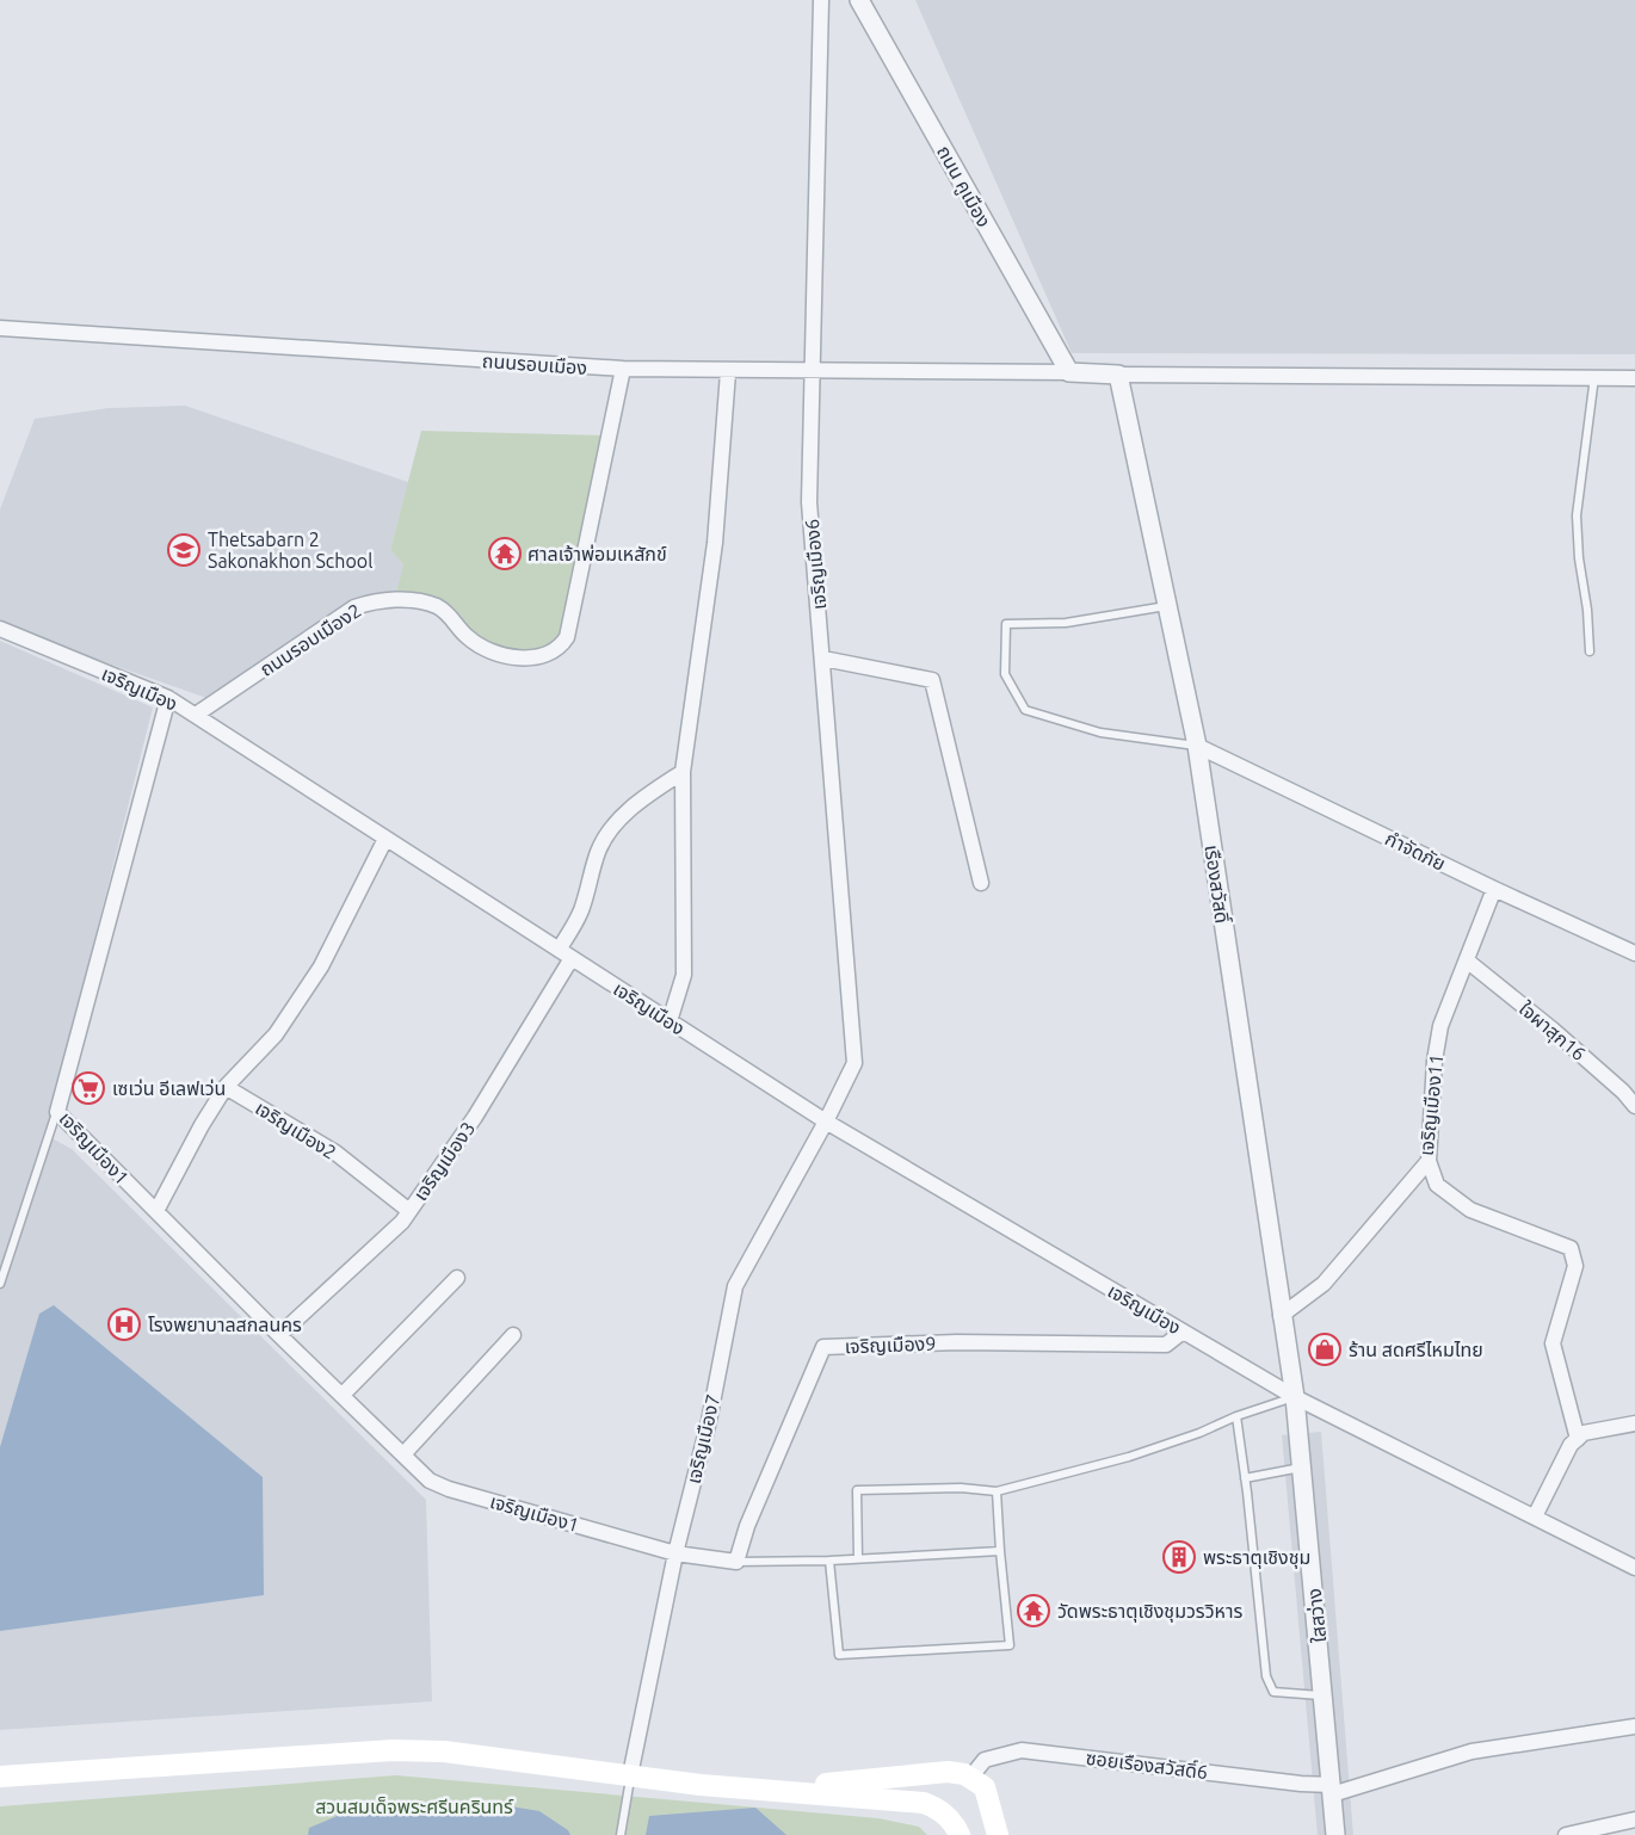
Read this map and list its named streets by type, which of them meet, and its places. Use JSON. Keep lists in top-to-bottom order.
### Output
{
  "streets": {
    "street": [
      "ถนน คูเมือง",
      "ถนนรอบเมือง",
      "เจริญเมือง6",
      "ถนนรอบเมือง2",
      "เจริญเมือง",
      "กำจัดภัย",
      "เรืองสวัสดิ์",
      "ใจผาสุก16",
      "เจริญเมือง11",
      "เจริญเมือง2",
      "เจริญเมือง1",
      "เจริญเมือง3",
      "เจริญเมือง9",
      "เจริญเมือง7",
      "ใสสว่าง",
      "ซอยเรืองสวัสดิ์6"
    ]
  },
  "crossings": [
    ["ถนน คูเมือง", "ถนนรอบเมือง"],
    ["ถนนรอบเมือง", "เจริญเมือง6"],
    ["ถนนรอบเมือง", "ถนนรอบเมือง2"],
    ["เจริญเมือง6", "เจริญเมือง"],
    ["เจริญเมือง6", "เจริญเมือง7"],
    ["ถนนรอบเมือง2", "เจริญเมือง"],
    ["เจริญเมือง", "เรืองสวัสดิ์"],
    ["เจริญเมือง", "เจริญเมือง1"],
    ["เจริญเมือง", "เจริญเมือง3"],
    ["เจริญเมือง", "เจริญเมือง9"],
    ["เจริญเมือง", "เจริญเมือง7"],
    ["เจริญเมือง", "ใสสว่าง"],
    ["กำจัดภัย", "เรืองสวัสดิ์"],
    ["กำจัดภัย", "เจริญเมือง11"],
    ["เรืองสวัสดิ์", "เจริญเมือง11"],
    ["เรืองสวัสดิ์", "ใสสว่าง"],
    ["ใจผาสุก16", "เจริญเมือง11"],
    ["เจริญเมือง2", "เจริญเมือง3"],
    ["เจริญเมือง1", "เจริญเมือง3"],
    ["เจริญเมือง1", "เจริญเมือง9"],
    ["เจริญเมือง1", "เจริญเมือง7"],
    ["ใสสว่าง", "ซอยเรืองสวัสดิ์6"]
  ],
  "parks": ["สวนสมเด็จพระศรีนครินทร์"],
  "places": {
    "school or university": ["Thetsabarn 2 Sakonakhon School"],
    "temple": ["ศาลเจ้าพ่อมเหสักข์", "วัดพระธาตุเชิงชุมวรวิหาร"],
    "supermarket": ["เซเว่น อีเลฟเว่น"],
    "hospital": ["โรงพยาบาลสกลนคร"],
    "shop": ["ร้าน สดศรีไหมไทย"],
    "building": ["พระธาตุเชิงชุม"]
  }
}
